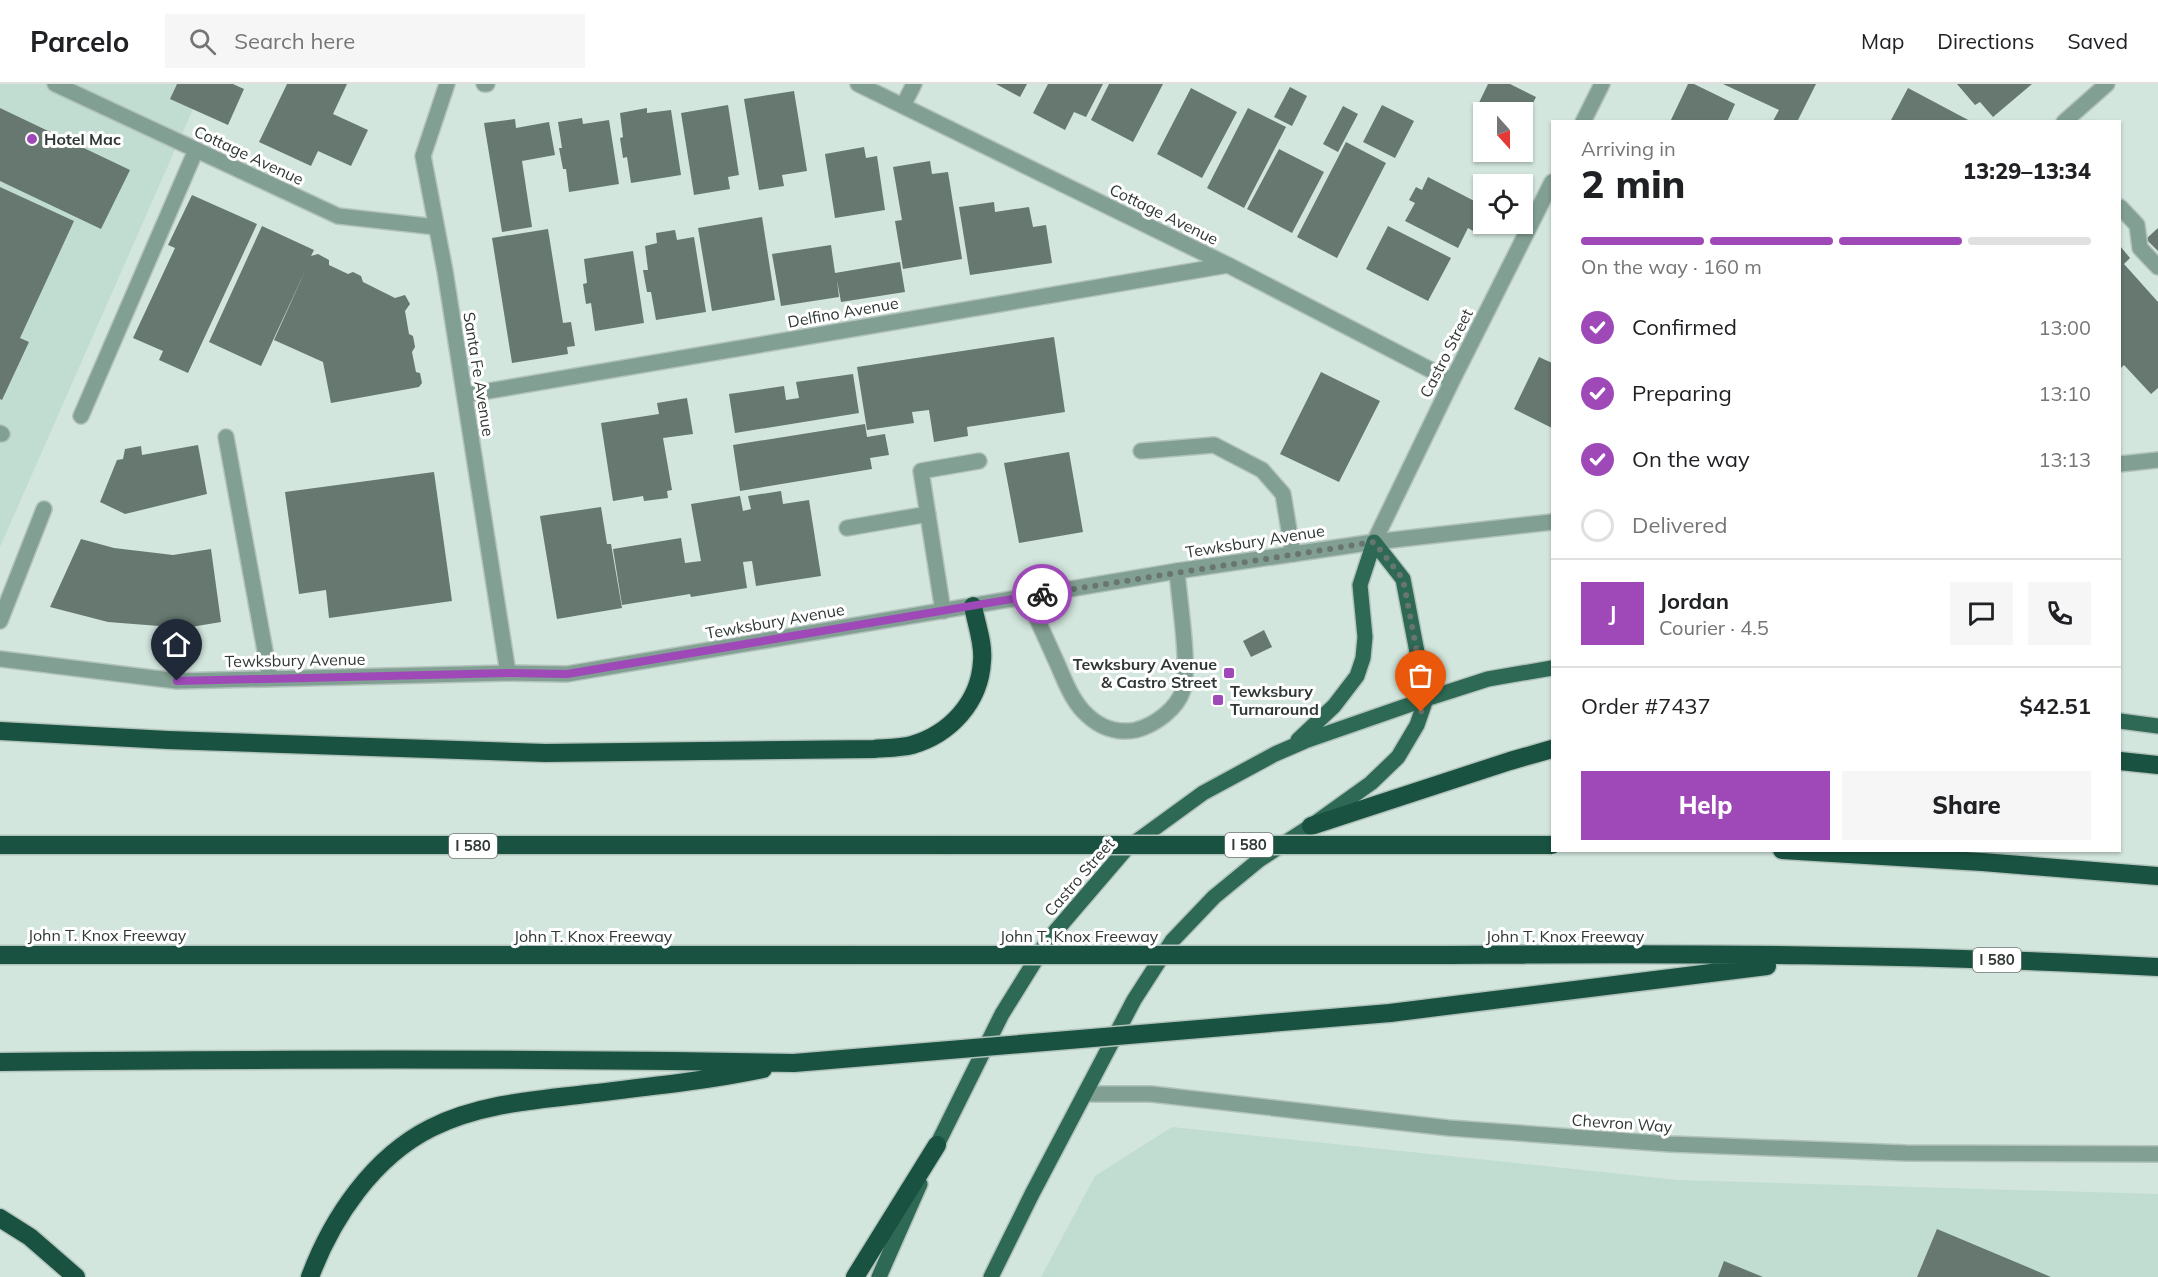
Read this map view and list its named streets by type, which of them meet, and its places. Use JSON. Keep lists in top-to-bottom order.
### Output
{
  "streets": {
    "highway": ["I 580", "John T. Knox Freeway"],
    "main road": ["Castro Street"],
    "street": [
      "Cottage Avenue",
      "Delfino Avenue",
      "Santa Fe Avenue",
      "Tewksbury Avenue",
      "Chevron Way"
    ]
  },
  "crossings": [
    ["Cottage Avenue", "Delfino Avenue"],
    ["Cottage Avenue", "Castro Street"],
    ["Cottage Avenue", "Santa Fe Avenue"],
    ["Delfino Avenue", "Santa Fe Avenue"],
    ["Castro Street", "Tewksbury Avenue"],
    ["Santa Fe Avenue", "Tewksbury Avenue"]
  ],
  "places": {
    "other": ["Hotel Mac"],
    "transit": ["Tewksbury Avenue & Castro Street", "Tewksbury Turnaround"]
  },
  "north": "bottom",
  "page": {
    "header": "Parcelo",
    "search": "Search here",
    "nav": ["Map", "Directions", "Saved"],
    "heading": ["2 min", "Arriving in", "13:29–13:34"],
    "panel": [
      "Jordan",
      "Courier · 4.5",
      "Order #7437",
      "$42.51"
    ],
    "bar": "On the way · 160 m",
    "list": [
      ["Confirmed", "13:00"],
      ["Preparing", "13:10"],
      ["On the way", "13:13"],
      "Delivered"
    ],
    "round": "J",
    "buttons": ["Help", "Share"]
  }
}
